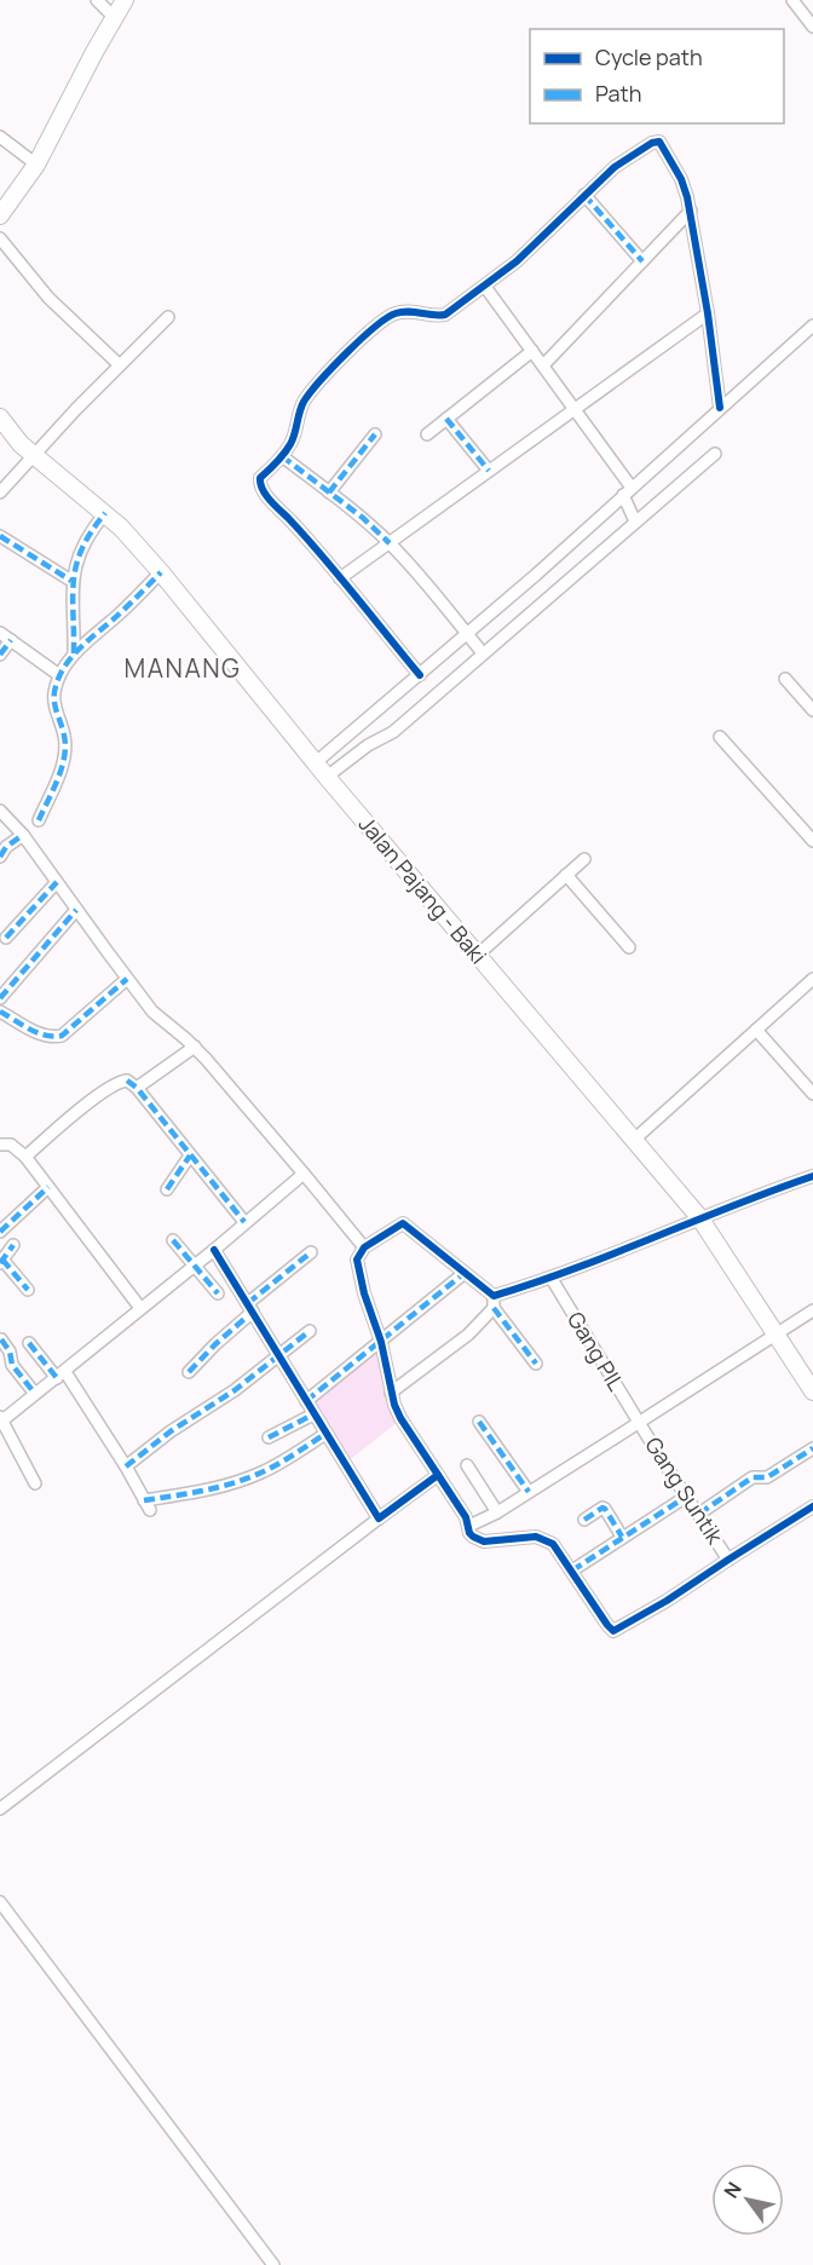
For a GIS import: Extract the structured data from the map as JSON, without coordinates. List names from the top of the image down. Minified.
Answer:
{"streets":{"main road":["Jalan Pajang - Baki"],"street":["Gang PIL","Gang Suntik"]},"crossings":[["Gang PIL","Gang Suntik"]],"districts":["MANANG"],"legend":["Cycle path","Path"],"north":"top left"}
